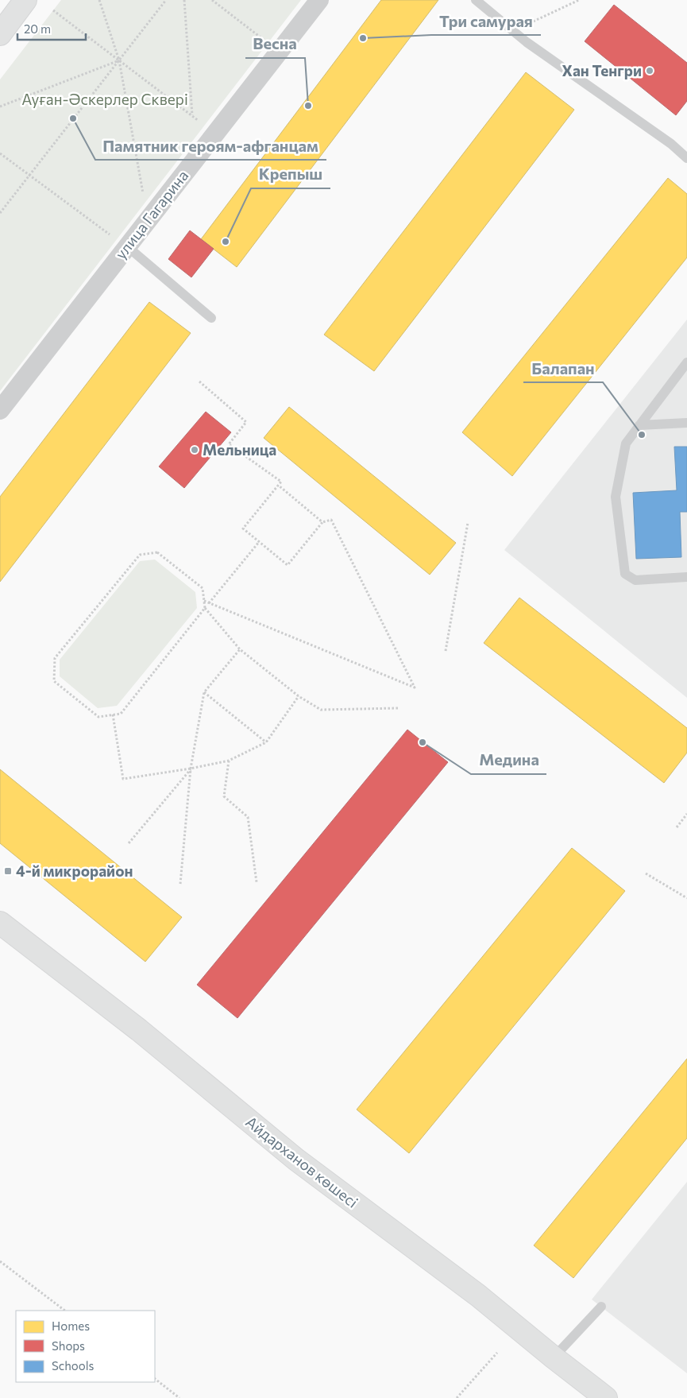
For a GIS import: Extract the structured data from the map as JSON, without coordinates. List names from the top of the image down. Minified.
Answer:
{"streets":{"street":["улица Гагарина","Айдарханов көшесі"]},"parks":["Ауған-Әскерлер Сквері"],"places":{"other":["Три самурая","Хан Тенгри","Весна","Памятник героям-афганцам","Крепыш","Балапан","Мельница","Медина"],"transit":["4-й микрорайон"]},"legend":["Homes","Shops","Schools"],"scale_bar":"20 m"}
